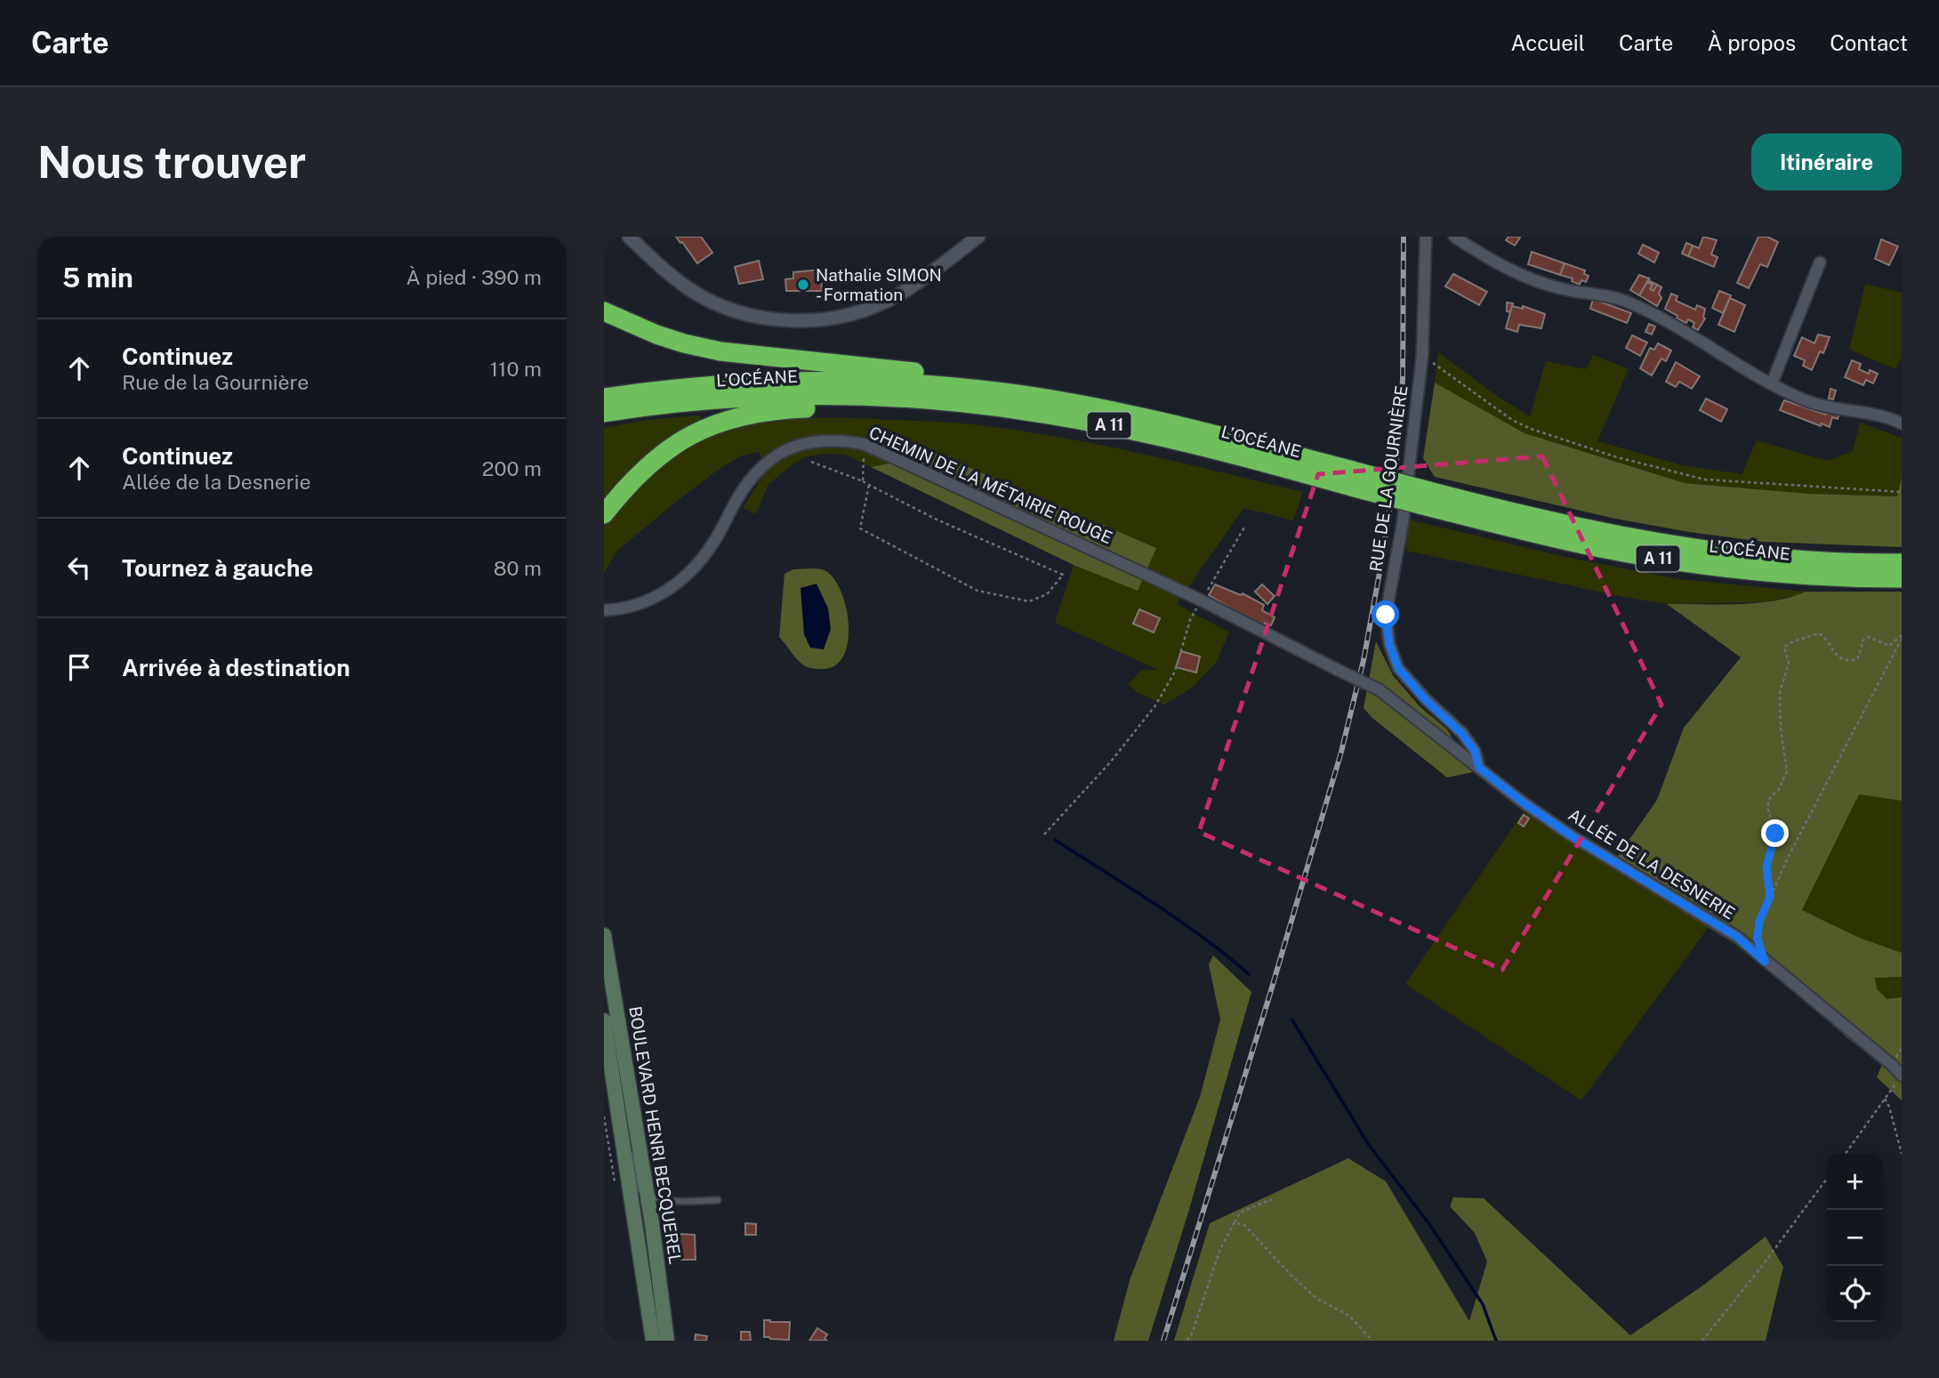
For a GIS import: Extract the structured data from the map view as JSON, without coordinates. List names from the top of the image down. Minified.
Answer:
{"streets":{"highway":["L’OCÉANE","A 11"],"main road":["BOULEVARD HENRI BECQUEREL"],"street":["RUE DE LA GOURNIÈRE","CHEMIN DE LA MÉTAIRIE ROUGE","ALLÉE DE LA DESNERIE"]},"crossings":[["RUE DE LA GOURNIÈRE","ALLÉE DE LA DESNERIE"],["CHEMIN DE LA MÉTAIRIE ROUGE","ALLÉE DE LA DESNERIE"]],"places":["Nathalie SIMON - Formation"],"page":{"header":"Carte","nav":["Accueil","Carte","À propos","Contact"],"buttons":"Itinéraire","title":"Nous trouver","heading":["5 min","À pied · 390 m"],"list":[["Continuez","Rue de la Gournière","110 m"],["Continuez","Allée de la Desnerie","200 m"],["Tournez à gauche","80 m"],"Arrivée à destination"],"map_buttons":["+","−"]}}
